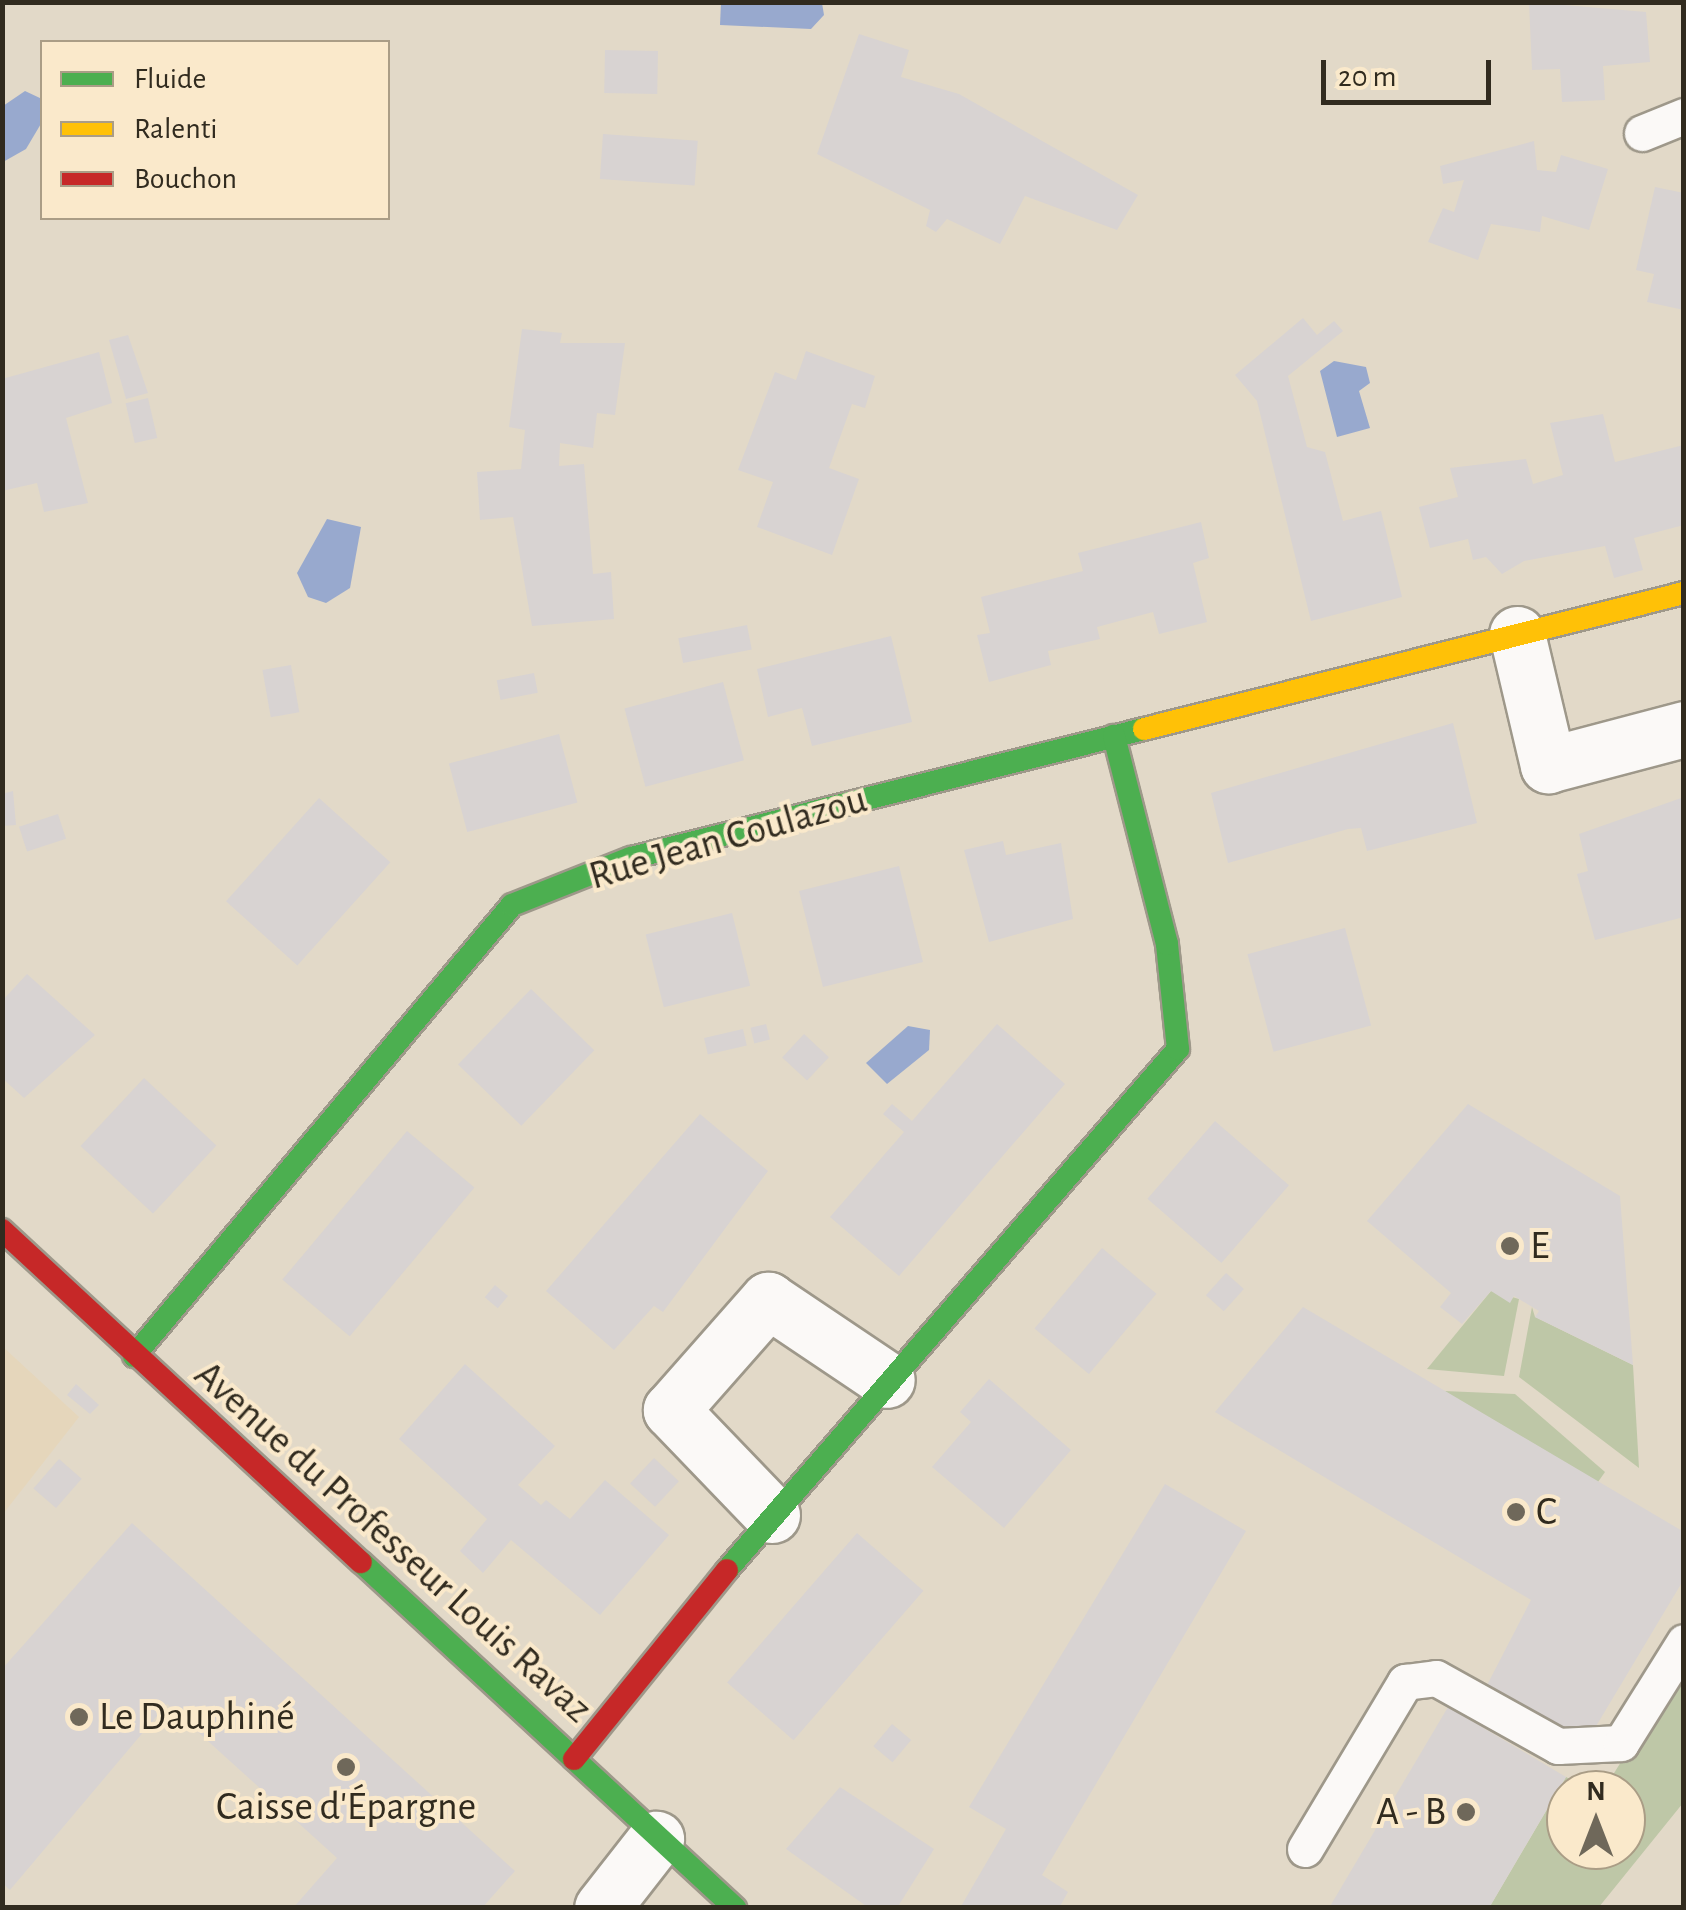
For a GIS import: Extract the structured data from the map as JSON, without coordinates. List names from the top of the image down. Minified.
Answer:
{"streets":{"street":["Rue Jean Coulazou","Avenue du Professeur Louis Ravaz"]},"crossings":[["Rue Jean Coulazou","Avenue du Professeur Louis Ravaz"]],"places":["E","C","Le Dauphiné","Caisse d'Épargne","A - B"],"legend":["Fluide","Ralenti","Bouchon"],"scale_bar":"20 m","north":"top"}
